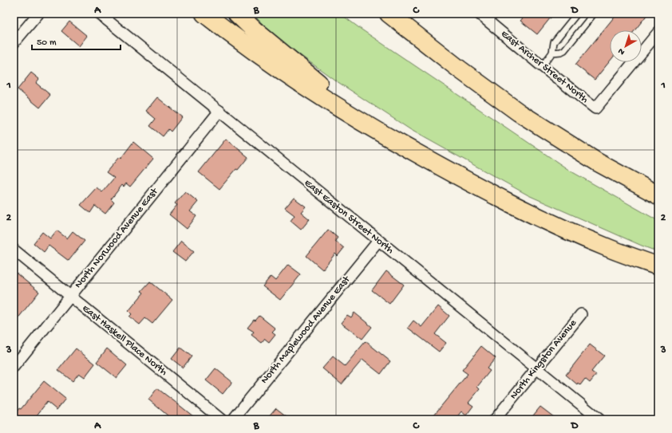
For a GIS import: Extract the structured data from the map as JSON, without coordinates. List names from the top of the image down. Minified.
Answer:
{"streets":{"street":["East Archer Street North","East Easton Street North","North Norwood Avenue East","North Maplewood Avenue East","East Haskell Place North","North Kingston Avenue"]},"crossings":[["East Easton Street North","North Norwood Avenue East"],["East Easton Street North","North Maplewood Avenue East"],["East Easton Street North","North Kingston Avenue"],["North Norwood Avenue East","East Haskell Place North"]],"scale_bar":"50 m","north":"bottom left","grid":{"columns":["A","B","C","D"],"rows":["1","2","3"]}}
